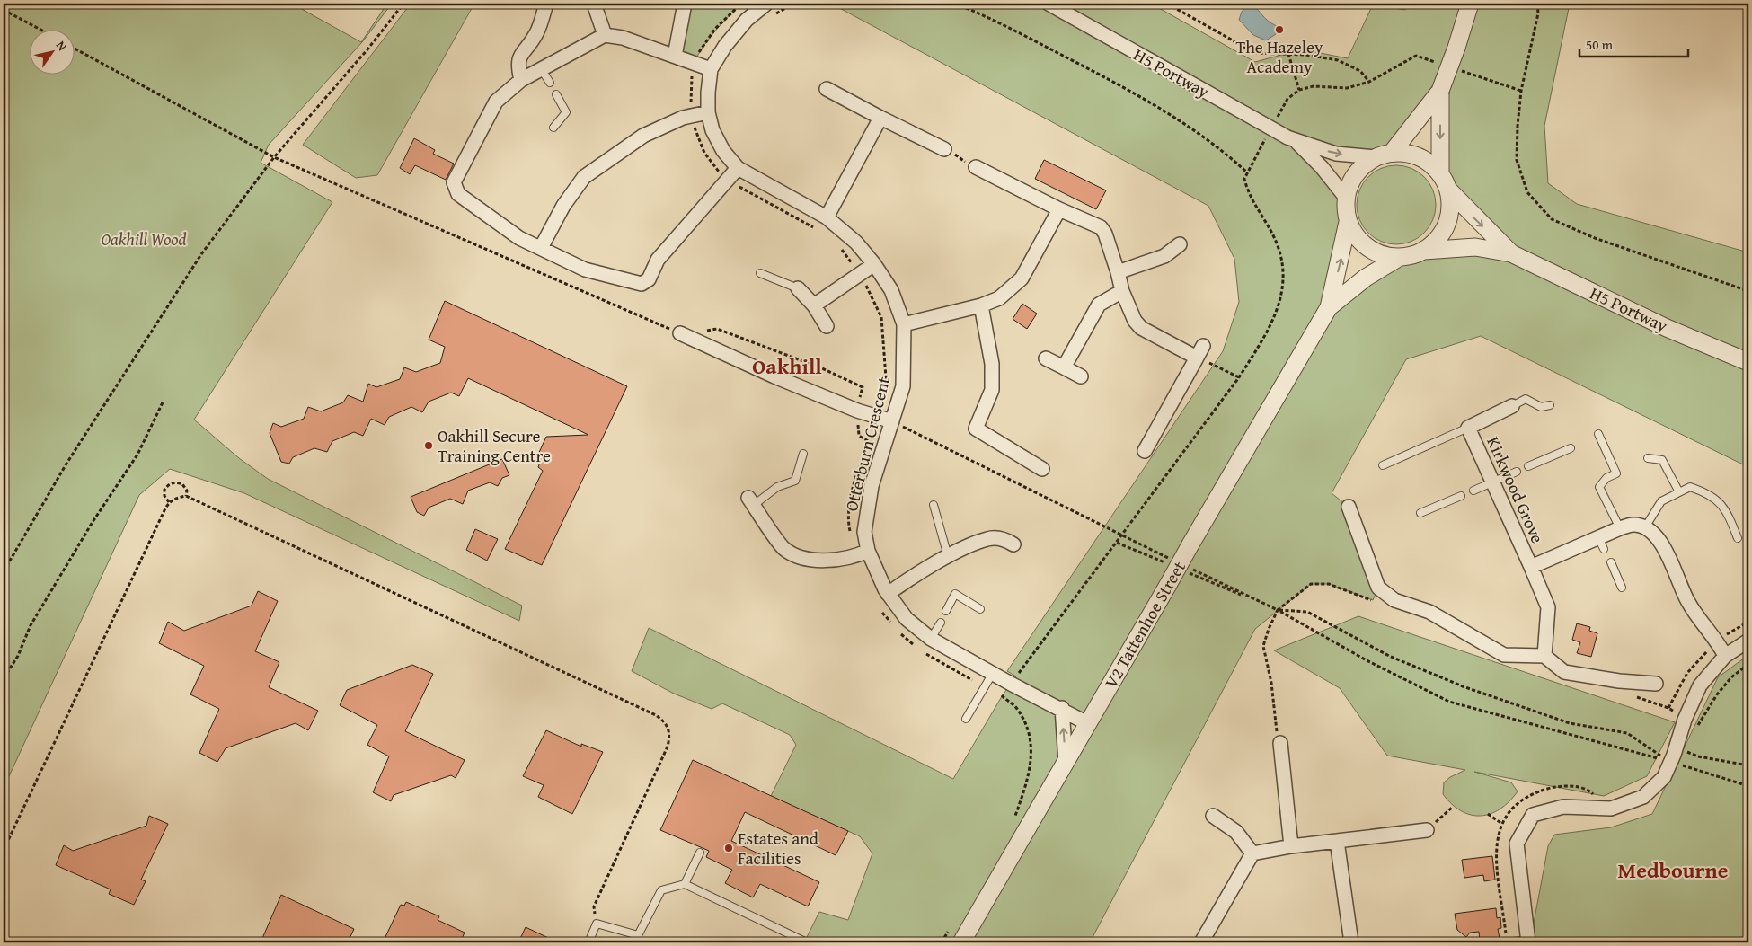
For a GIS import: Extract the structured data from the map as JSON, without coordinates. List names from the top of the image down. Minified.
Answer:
{"streets":{"street":["H5 Portway","Otterburn Crescent","Kirkwood Grove","V2 Tattenhoe Street"]},"crossings":[["H5 Portway","V2 Tattenhoe Street"],["Otterburn Crescent","V2 Tattenhoe Street"]],"districts":["Oakhill","Medbourne"],"parks":["Oakhill Wood"],"places":["The Hazeley Academy","Oakhill Secure Training Centre","Estates and Facilities"],"scale_bar":"50 m","north":"top right"}
